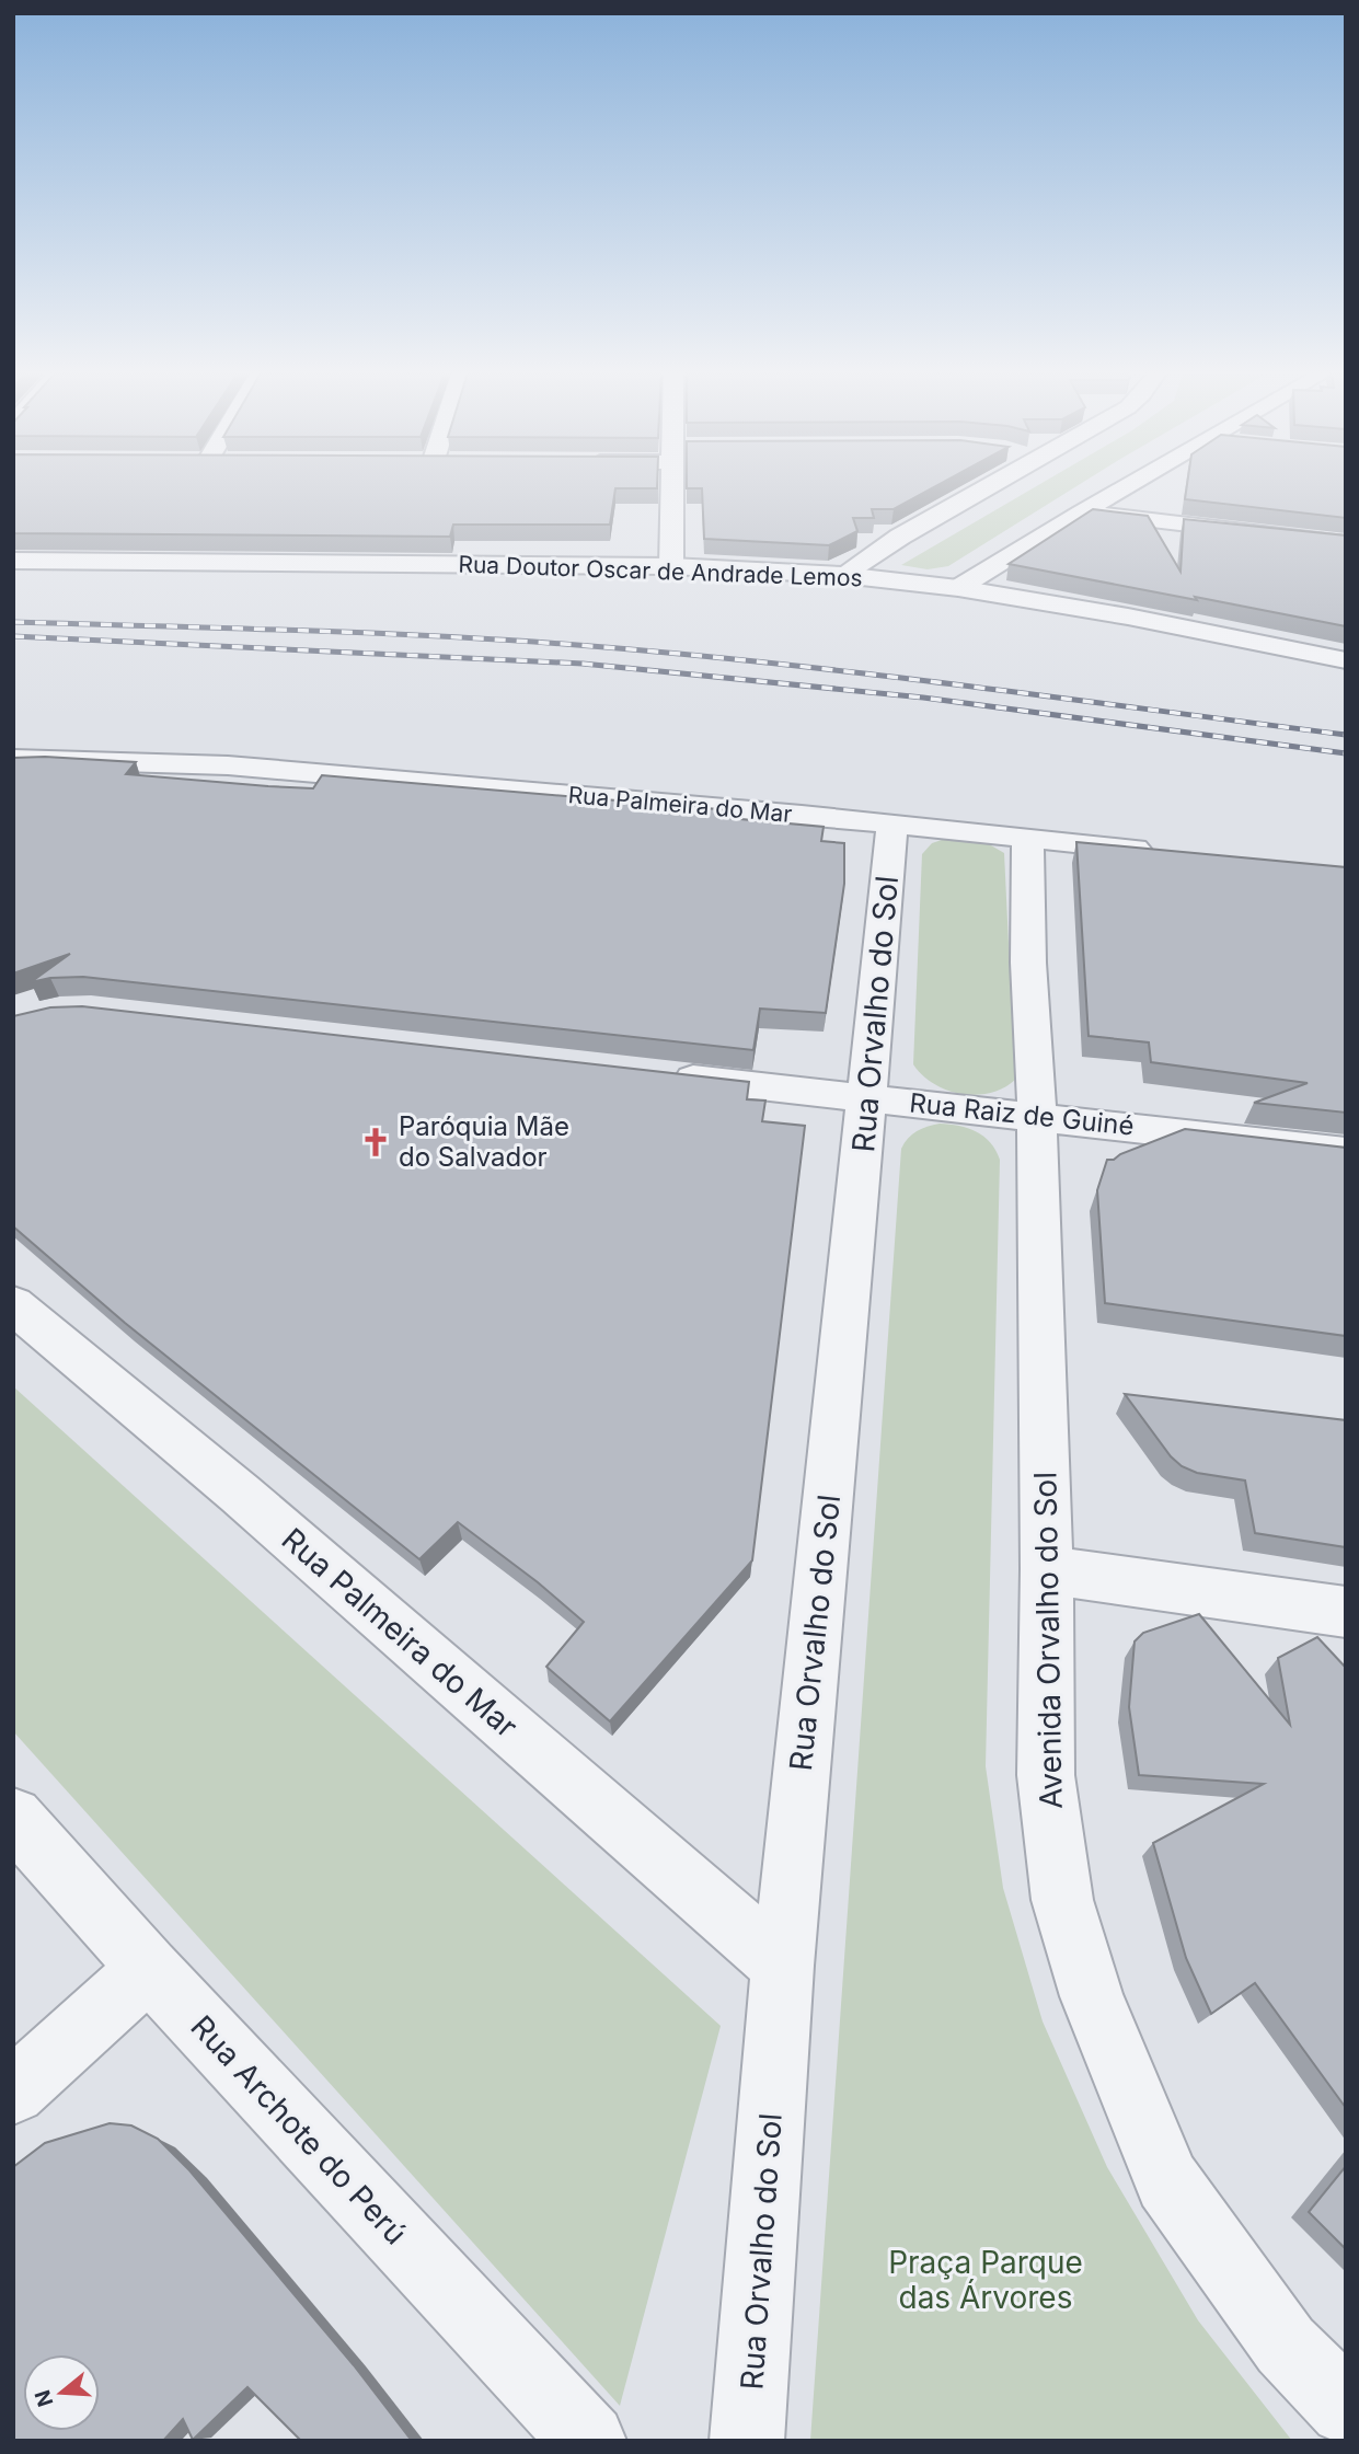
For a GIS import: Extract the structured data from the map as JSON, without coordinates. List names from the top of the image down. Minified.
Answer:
{"streets":{"street":["Rua Doutor Oscar de Andrade Lemos","Rua Palmeira do Mar","Rua Orvalho do Sol","Rua Raiz de Guiné","Avenida Orvalho do Sol","Rua Archote do Perú"]},"crossings":[["Rua Palmeira do Mar","Rua Orvalho do Sol"],["Rua Palmeira do Mar","Avenida Orvalho do Sol"],["Rua Orvalho do Sol","Rua Raiz de Guiné"],["Rua Raiz de Guiné","Avenida Orvalho do Sol"]],"parks":["Praça Parque das Árvores"],"places":{"church":["Paróquia Mãe do Salvador"]},"north":"left"}
